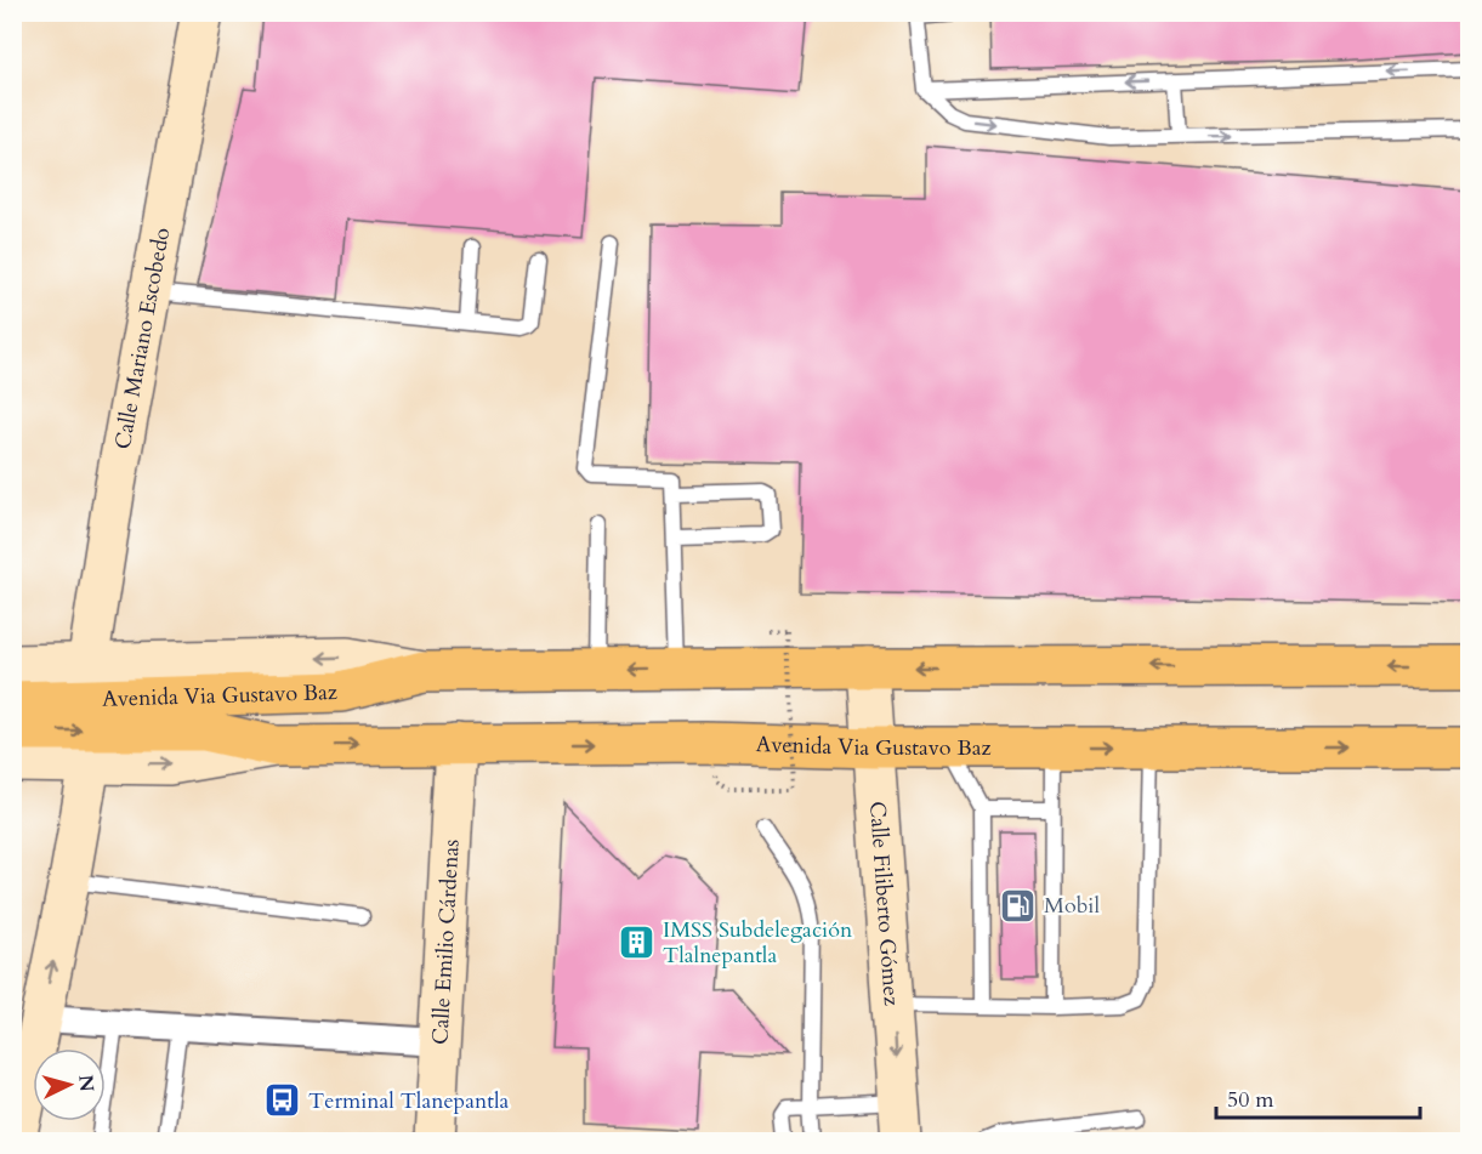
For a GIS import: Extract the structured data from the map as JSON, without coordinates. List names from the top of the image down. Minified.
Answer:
{"streets":{"main road":["Avenida Via Gustavo Baz"],"street":["Calle Mariano Escobedo","Calle Filiberto Gómez","Calle Emilio Cárdenas"]},"crossings":[["Calle Mariano Escobedo","Avenida Via Gustavo Baz"],["Avenida Via Gustavo Baz","Calle Filiberto Gómez"],["Avenida Via Gustavo Baz","Calle Emilio Cárdenas"]],"places":{"fuel station":["Mobil"],"building":["IMSS Subdelegación Tlalnepantla"],"bus stop":["Terminal Tlanepantla"]},"scale_bar":"50 m","north":"right"}
